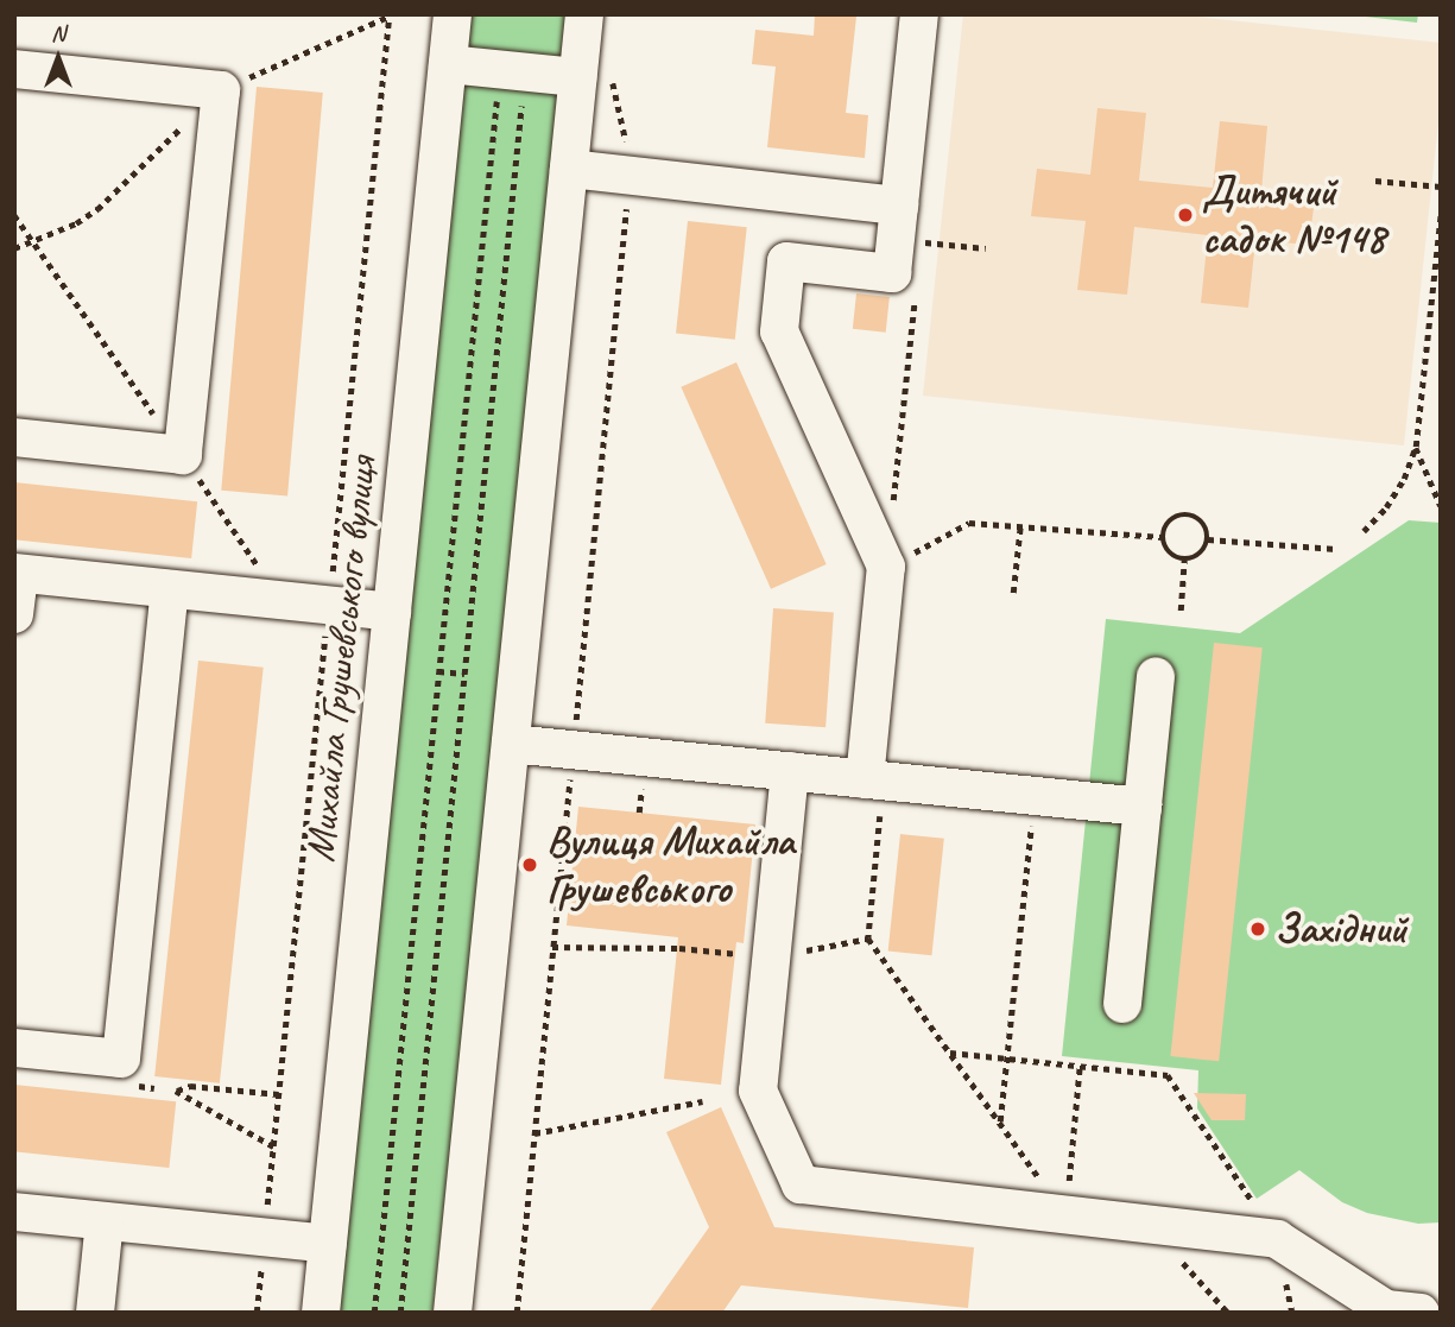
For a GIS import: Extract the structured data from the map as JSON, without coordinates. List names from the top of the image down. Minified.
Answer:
{"streets":{"street":["Михайла Грушевського вулиця"]},"places":["Дитячий садок №148","Вулиця Михайла Грушевського","Західний"],"north":"top"}
